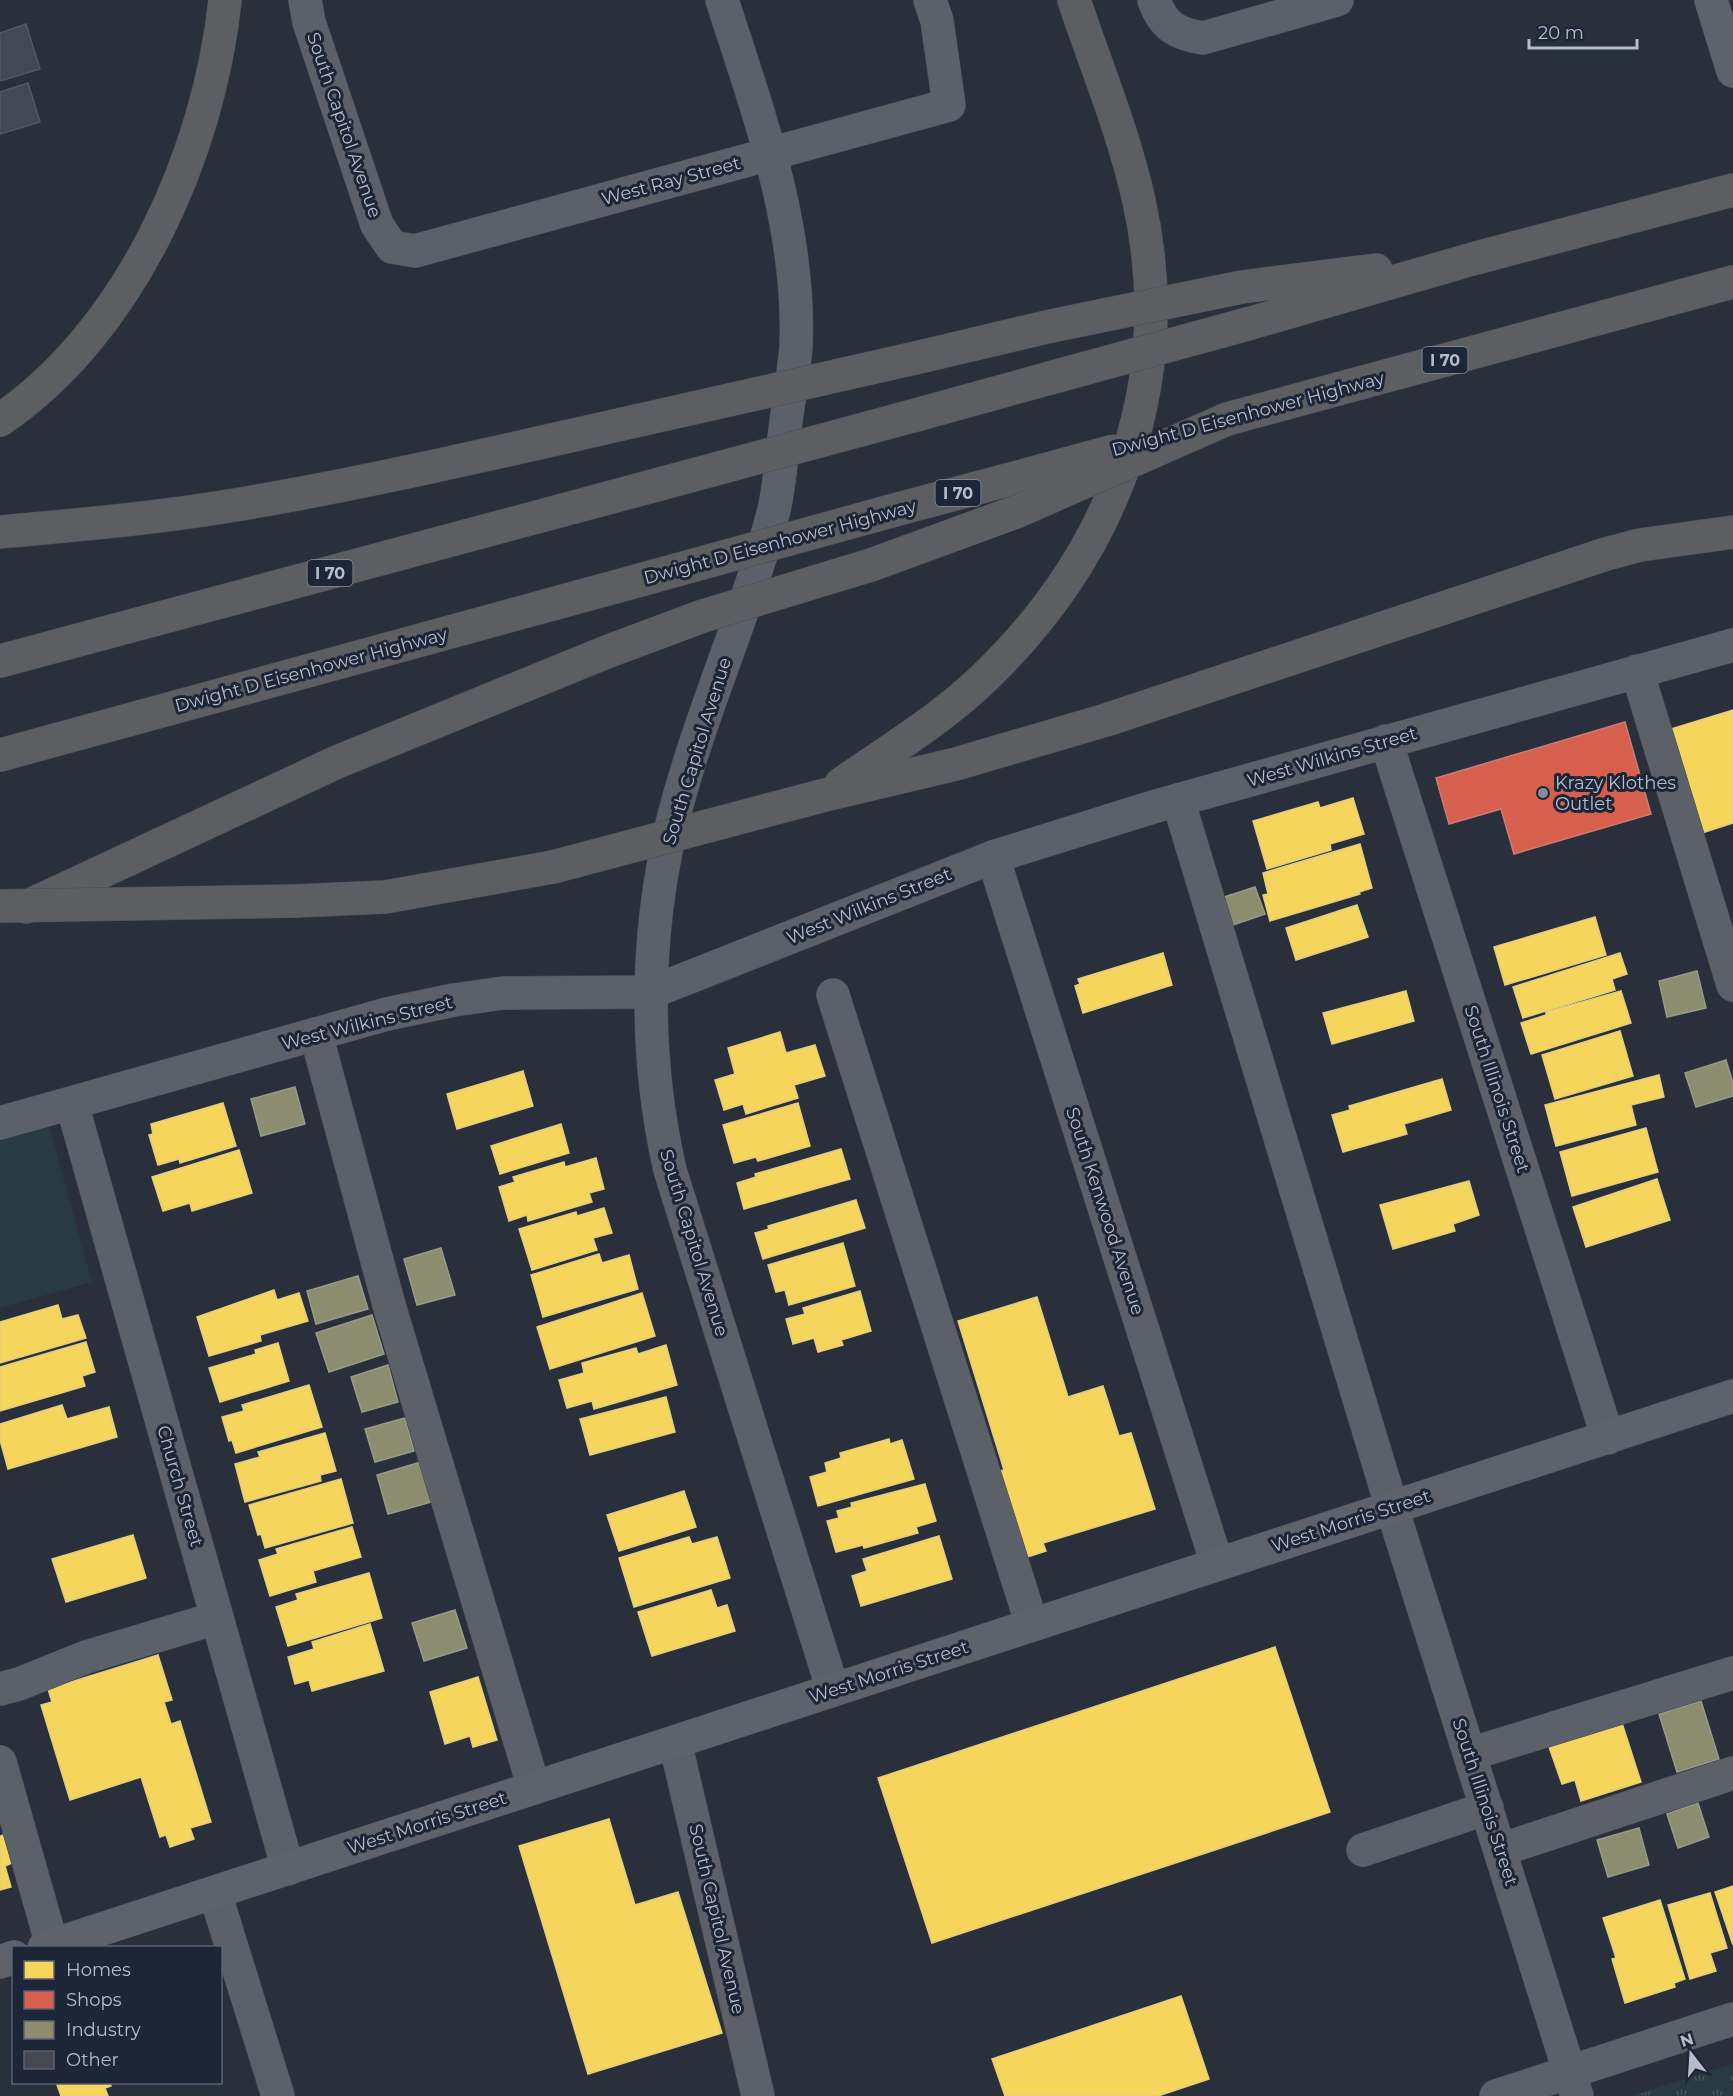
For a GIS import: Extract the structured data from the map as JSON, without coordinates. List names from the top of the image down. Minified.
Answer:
{"streets":{"highway":["I 70","Dwight D Eisenhower Highway"],"main road":["West Morris Street"],"street":["South Capitol Avenue","West Ray Street","West Wilkins Street","South Illinois Street","South Kenwood Avenue","Church Street"]},"crossings":[["South Capitol Avenue","West Ray Street"],["South Capitol Avenue","West Wilkins Street"],["South Capitol Avenue","West Morris Street"],["West Wilkins Street","South Illinois Street"],["West Wilkins Street","South Kenwood Avenue"],["West Wilkins Street","Church Street"],["South Illinois Street","West Morris Street"],["South Kenwood Avenue","West Morris Street"],["Church Street","West Morris Street"]],"places":["Krazy Klothes Outlet"],"legend":["Homes","Shops","Industry","Other"],"scale_bar":"20 m","north":"top"}
